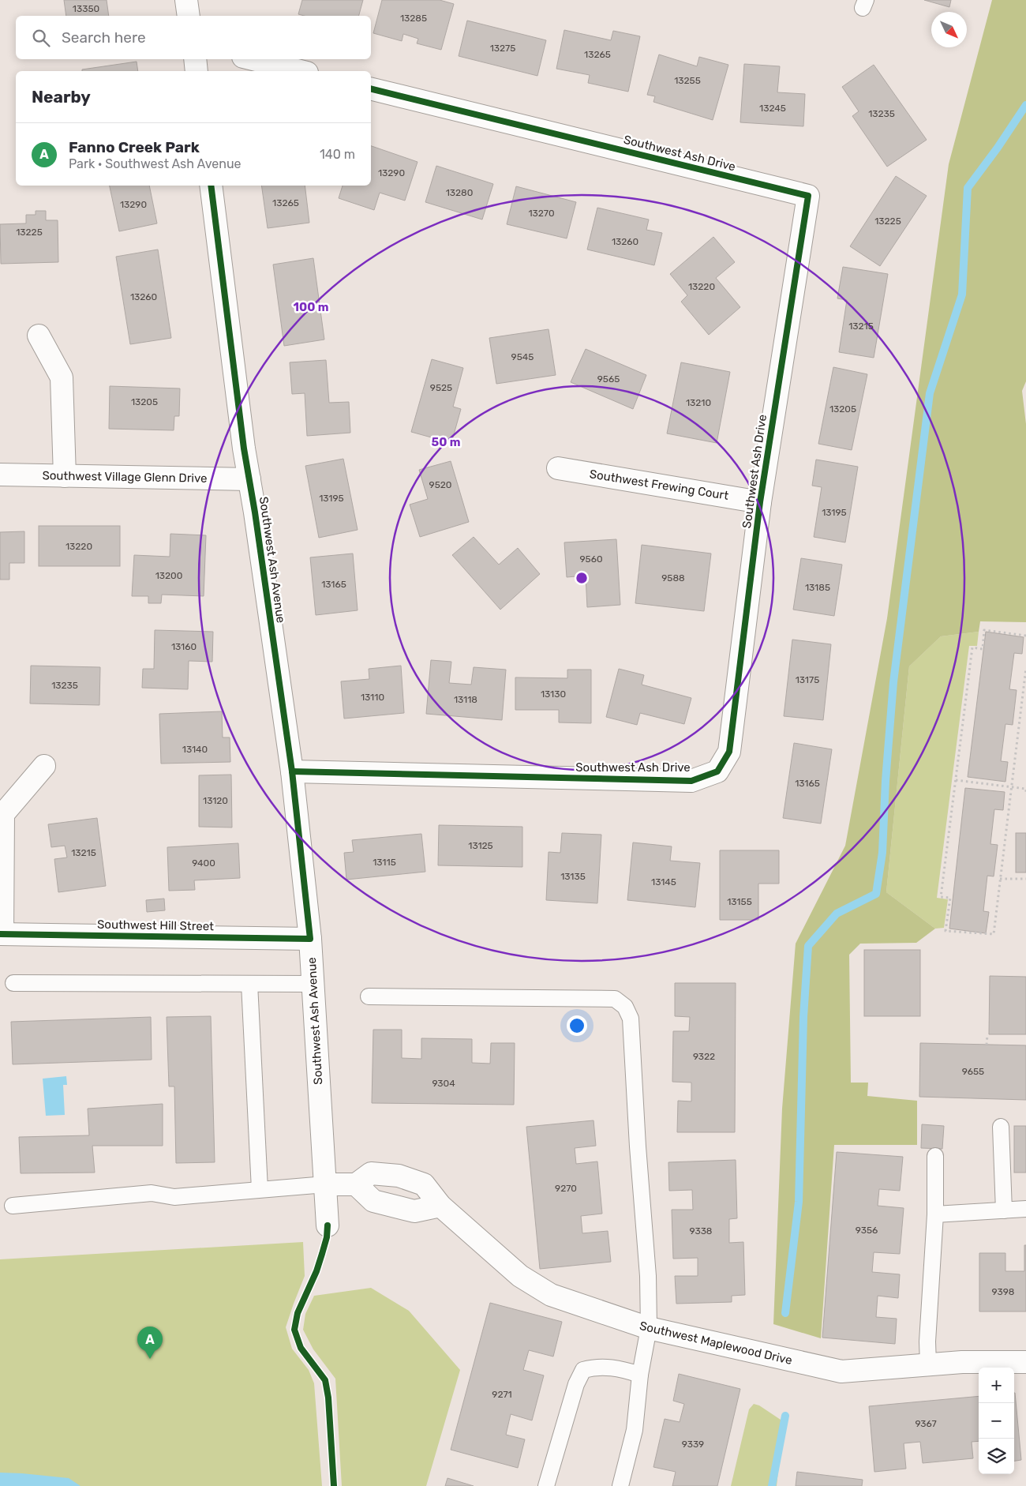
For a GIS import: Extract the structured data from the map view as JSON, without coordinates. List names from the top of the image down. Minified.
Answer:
{"streets":{"street":["Southwest Ash Drive","Southwest Village Glenn Drive","Southwest Frewing Court","Southwest Ash Avenue","Southwest Hill Street","Southwest Maplewood Drive"]},"crossings":[["Southwest Ash Drive","Southwest Frewing Court"],["Southwest Ash Drive","Southwest Ash Avenue"],["Southwest Village Glenn Drive","Southwest Ash Avenue"],["Southwest Ash Avenue","Southwest Hill Street"]],"house_numbers":["13350","13285","13275","13265","13255","13245","13235","13290","13280","13265","13290","13270","13225","13225","13260","13220","13260","13215","9545","9565","9525","13205","13210","13205","9520","13195","13195","13220","9560","13200","9588","13165","13185","13160","13175","13235","13130","13110","13118","13140","13165","13120","13125","13215","13115","9400","13135","13145","13155","9322","9655","9304","9270","9356","9338","9398","9271","9367","9339"],"north":"bottom right","page":{"search":"Search here","heading":"Nearby","list":[{"mark":"A","name":"Fanno Creek Park","note":"Park · Southwest Ash Avenue","value":"140 m"}],"pins":"A","map_buttons":["+","−"]},"rings":["100 m","50 m"]}
